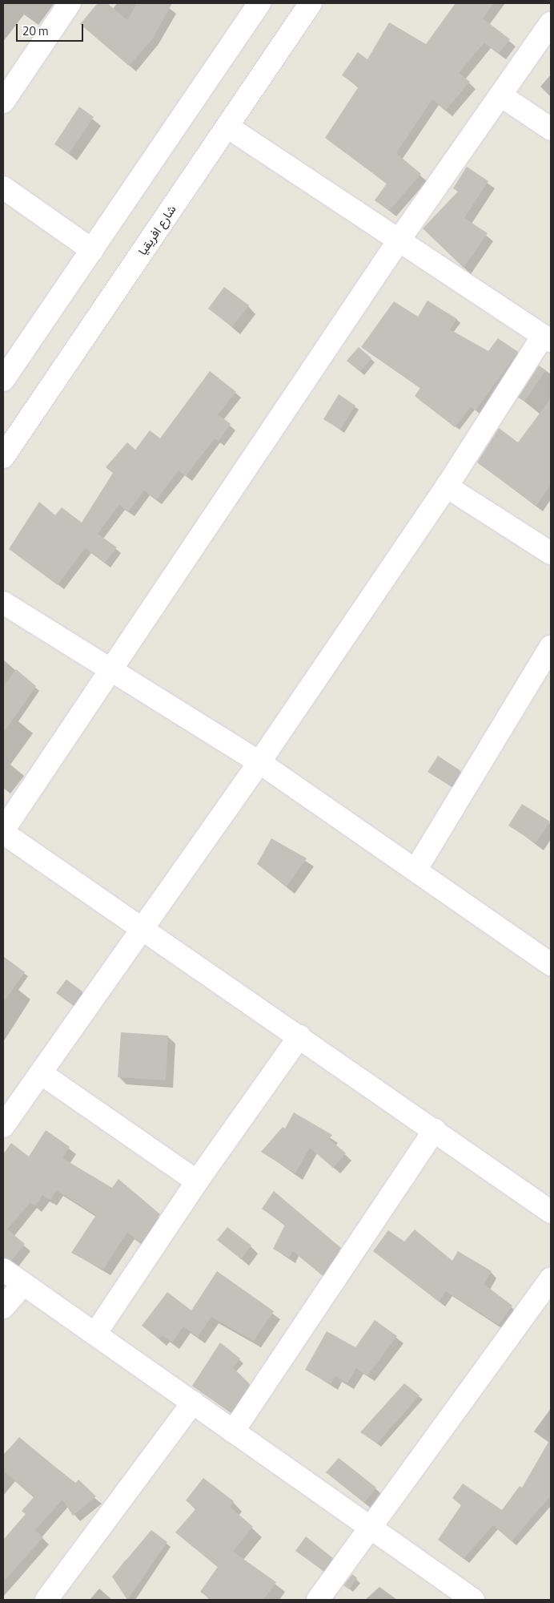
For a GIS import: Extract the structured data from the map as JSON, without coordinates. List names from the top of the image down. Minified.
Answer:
{"streets":{"street":["شارع افريقيا"]},"scale_bar":"20 m"}
